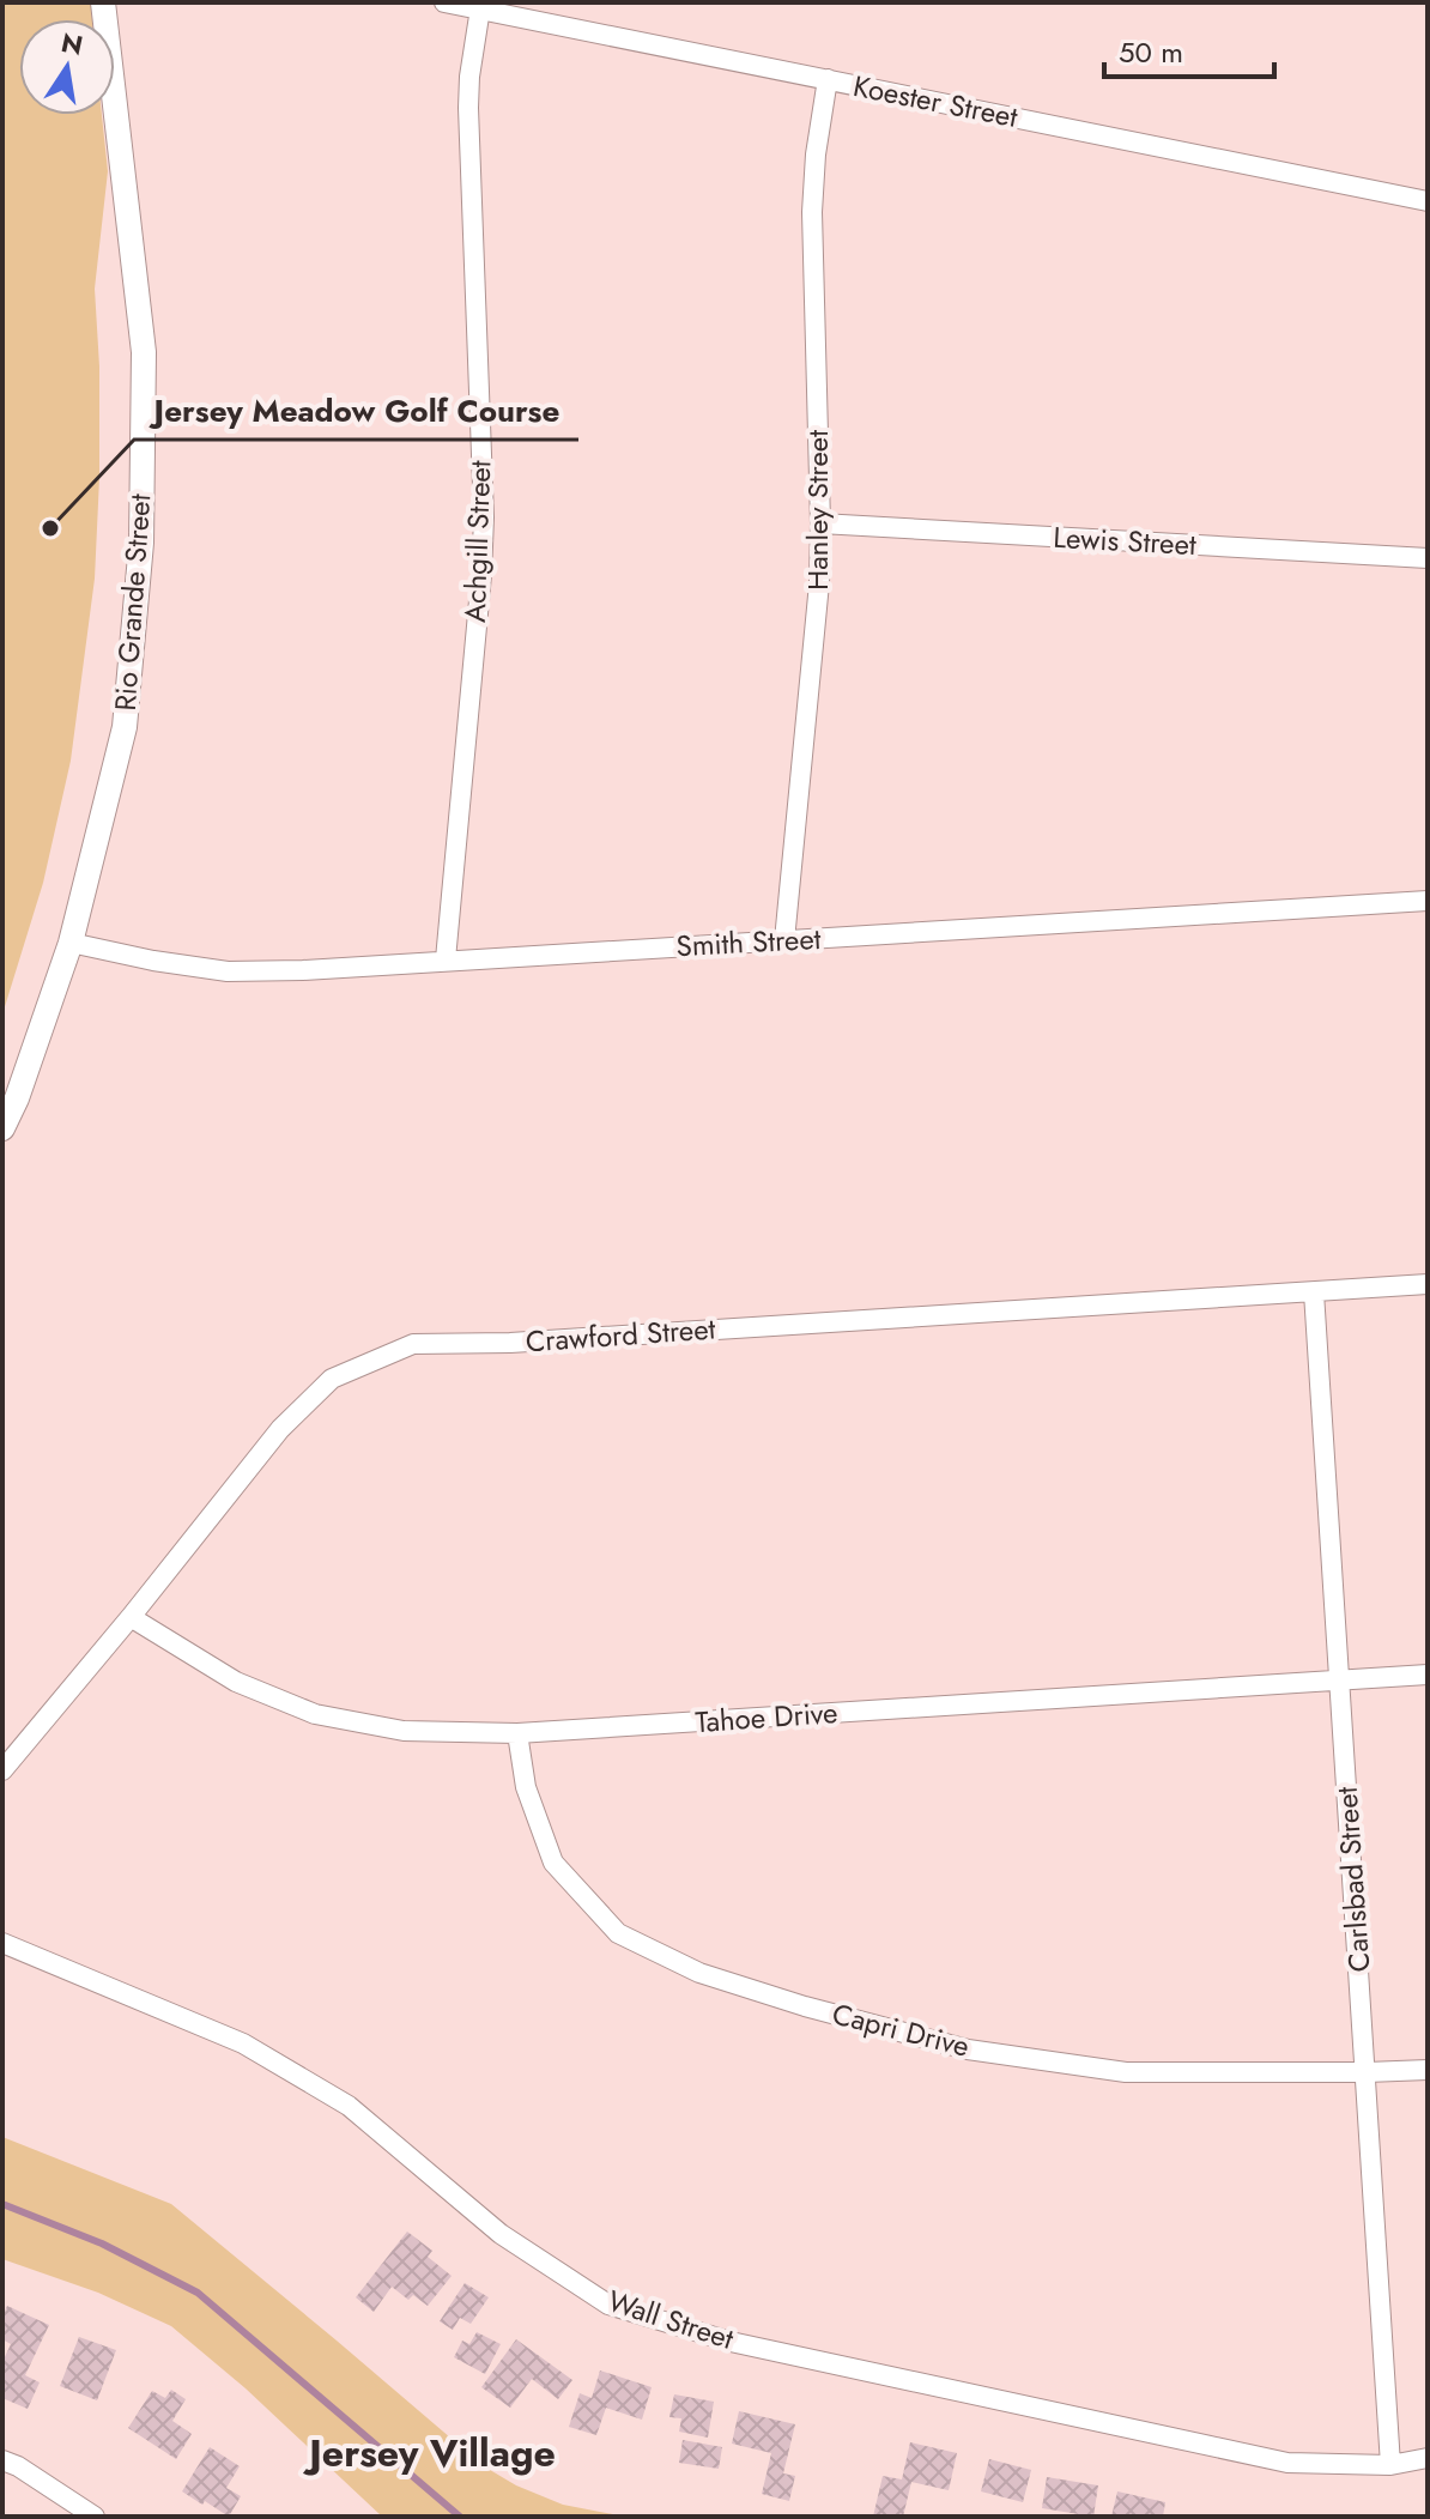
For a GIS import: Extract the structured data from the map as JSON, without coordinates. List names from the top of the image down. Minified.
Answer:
{"streets":{"street":["Koester Street","Hanley Street","Achgill Street","Lewis Street","Rio Grande Street","Smith Street","Crawford Street","Tahoe Drive","Carlsbad Street","Capri Drive","Wall Street"]},"crossings":[["Koester Street","Hanley Street"],["Koester Street","Achgill Street"],["Hanley Street","Lewis Street"],["Hanley Street","Smith Street"],["Achgill Street","Smith Street"],["Rio Grande Street","Smith Street"],["Crawford Street","Tahoe Drive"],["Crawford Street","Carlsbad Street"],["Tahoe Drive","Carlsbad Street"],["Tahoe Drive","Capri Drive"],["Carlsbad Street","Capri Drive"],["Carlsbad Street","Wall Street"]],"districts":["Jersey Village"],"places":["Jersey Meadow Golf Course"],"scale_bar":"50 m","north":"top"}
